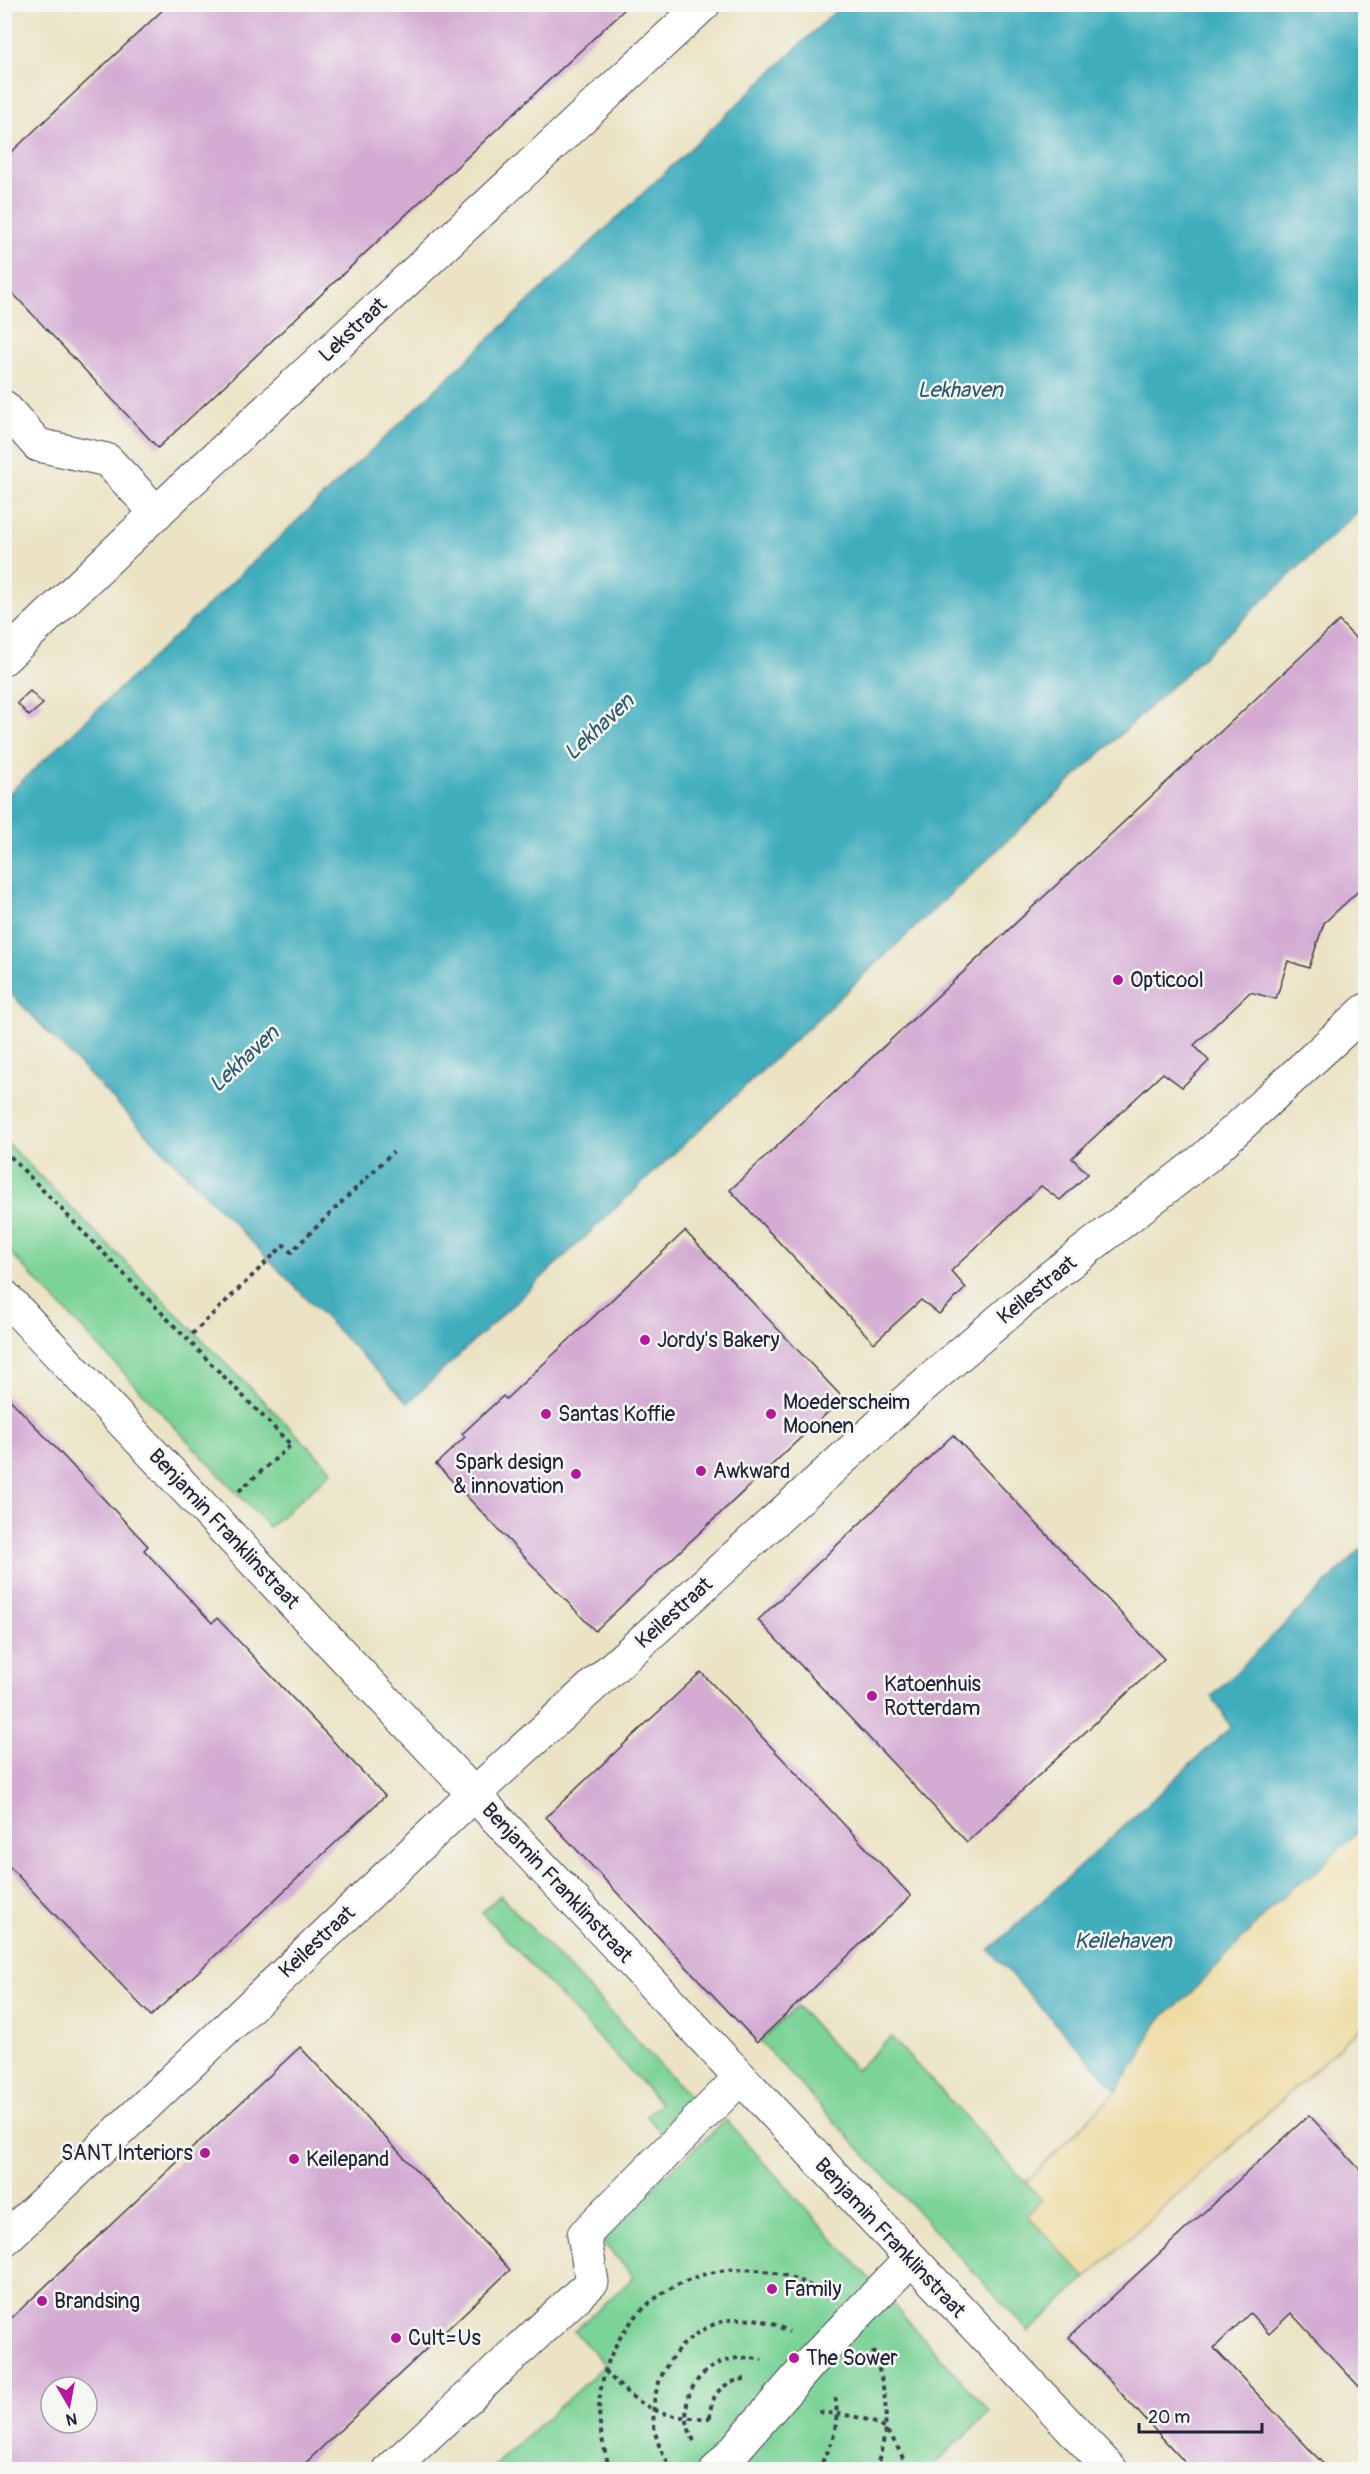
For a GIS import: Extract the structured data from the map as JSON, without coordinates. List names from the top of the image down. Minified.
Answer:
{"streets":{"street":["Lekstraat","Keilestraat","Benjamin Franklinstraat"]},"crossings":[["Keilestraat","Benjamin Franklinstraat"]],"water":["Lekhaven","Keilehaven"],"places":["Opticool","Jordy's Bakery","Santas Koffie","Moederscheim Moonen","Awkward","Spark design & innovation","Katoenhuis Rotterdam","SANT Interiors","Keilepand","Family","Brandsing","Cult=Us","The Sower"],"scale_bar":"20 m","north":"bottom"}
